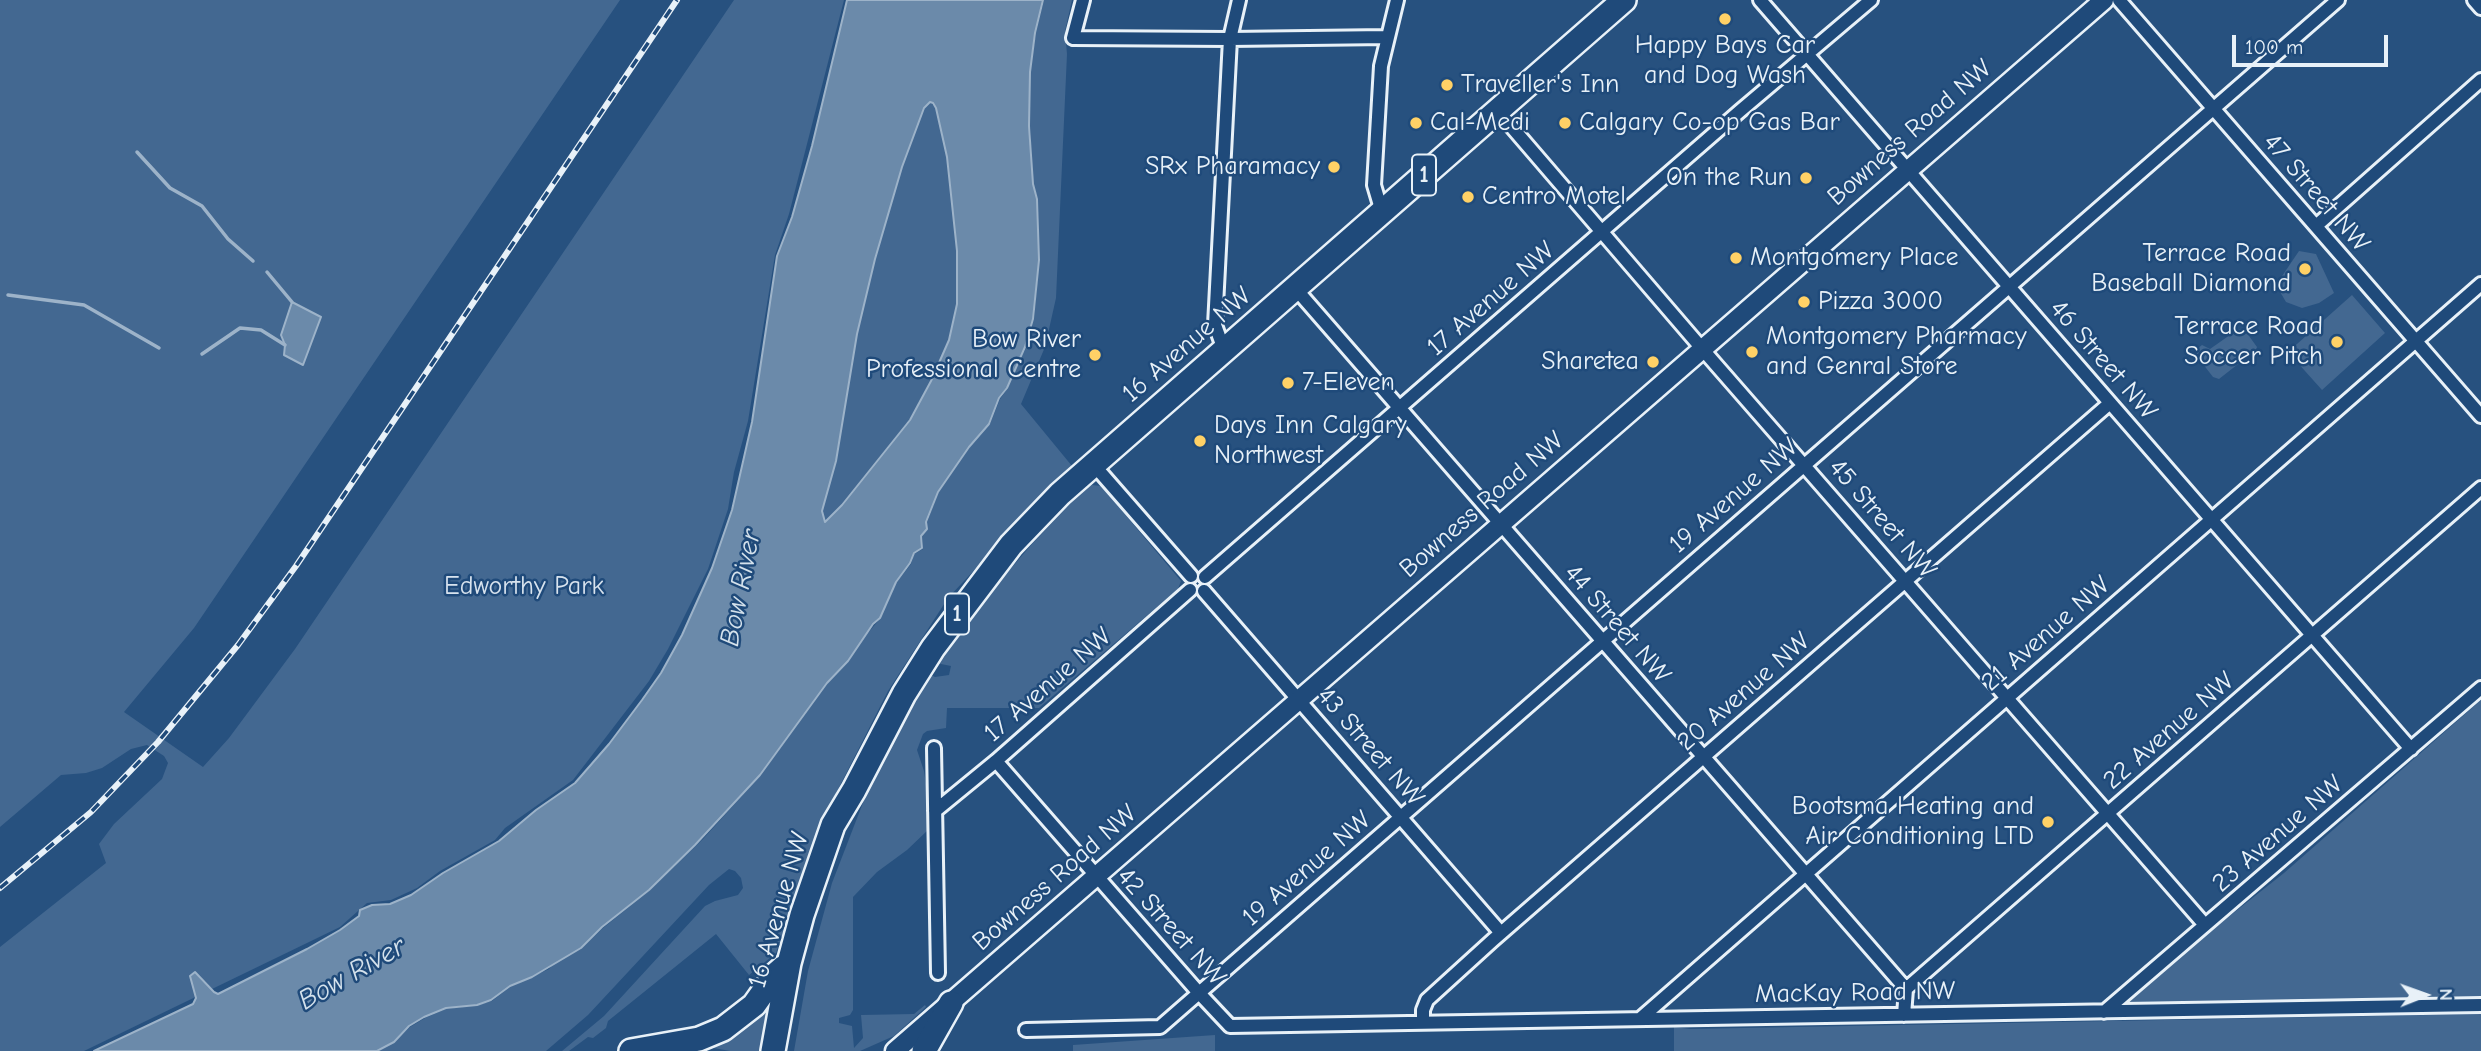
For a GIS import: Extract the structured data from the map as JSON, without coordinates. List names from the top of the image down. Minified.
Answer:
{"streets":{"highway":["1","16 Avenue NW"],"street":["Bowness Road NW","47 Street NW","17 Avenue NW","46 Street NW","19 Avenue NW","45 Street NW","44 Street NW","21 Avenue NW","20 Avenue NW","22 Avenue NW","43 Street NW","23 Avenue NW","42 Street NW","MacKay Road NW"]},"crossings":[["Bowness Road NW","46 Street NW"],["Bowness Road NW","45 Street NW"],["Bowness Road NW","44 Street NW"],["Bowness Road NW","43 Street NW"],["Bowness Road NW","42 Street NW"],["47 Street NW","19 Avenue NW"],["47 Street NW","21 Avenue NW"],["17 Avenue NW","46 Street NW"],["17 Avenue NW","45 Street NW"],["17 Avenue NW","44 Street NW"],["17 Avenue NW","43 Street NW"],["17 Avenue NW","42 Street NW"],["16 Avenue NW","45 Street NW"],["16 Avenue NW","44 Street NW"],["46 Street NW","19 Avenue NW"],["46 Street NW","21 Avenue NW"],["46 Street NW","20 Avenue NW"],["46 Street NW","22 Avenue NW"],["46 Street NW","23 Avenue NW"],["19 Avenue NW","45 Street NW"],["19 Avenue NW","44 Street NW"],["19 Avenue NW","43 Street NW"],["19 Avenue NW","42 Street NW"],["45 Street NW","21 Avenue NW"],["45 Street NW","20 Avenue NW"],["45 Street NW","22 Avenue NW"],["45 Street NW","23 Avenue NW"],["44 Street NW","21 Avenue NW"],["44 Street NW","20 Avenue NW"],["44 Street NW","22 Avenue NW"],["21 Avenue NW","MacKay Road NW"],["20 Avenue NW","43 Street NW"],["20 Avenue NW","MacKay Road NW"],["23 Avenue NW","MacKay Road NW"],["42 Street NW","MacKay Road NW"]],"water":["Bow River"],"parks":["Edworthy Park"],"places":["Happy Bays Car and Dog Wash","Traveller's Inn","Cal-Medi","Calgary Co-op Gas Bar","SRx Pharamacy","On the Run","Centro Motel","Montgomery Place","Terrace Road Baseball Diamond","Pizza 3000","Terrace Road Soccer Pitch","Montgomery Pharmacy and Genral Store","Bow River Professional Centre","Sharetea","7-Eleven","Days Inn Calgary Northwest","Bootsma Heating and Air Conditioning LTD"],"scale_bar":"100 m","north":"right"}
